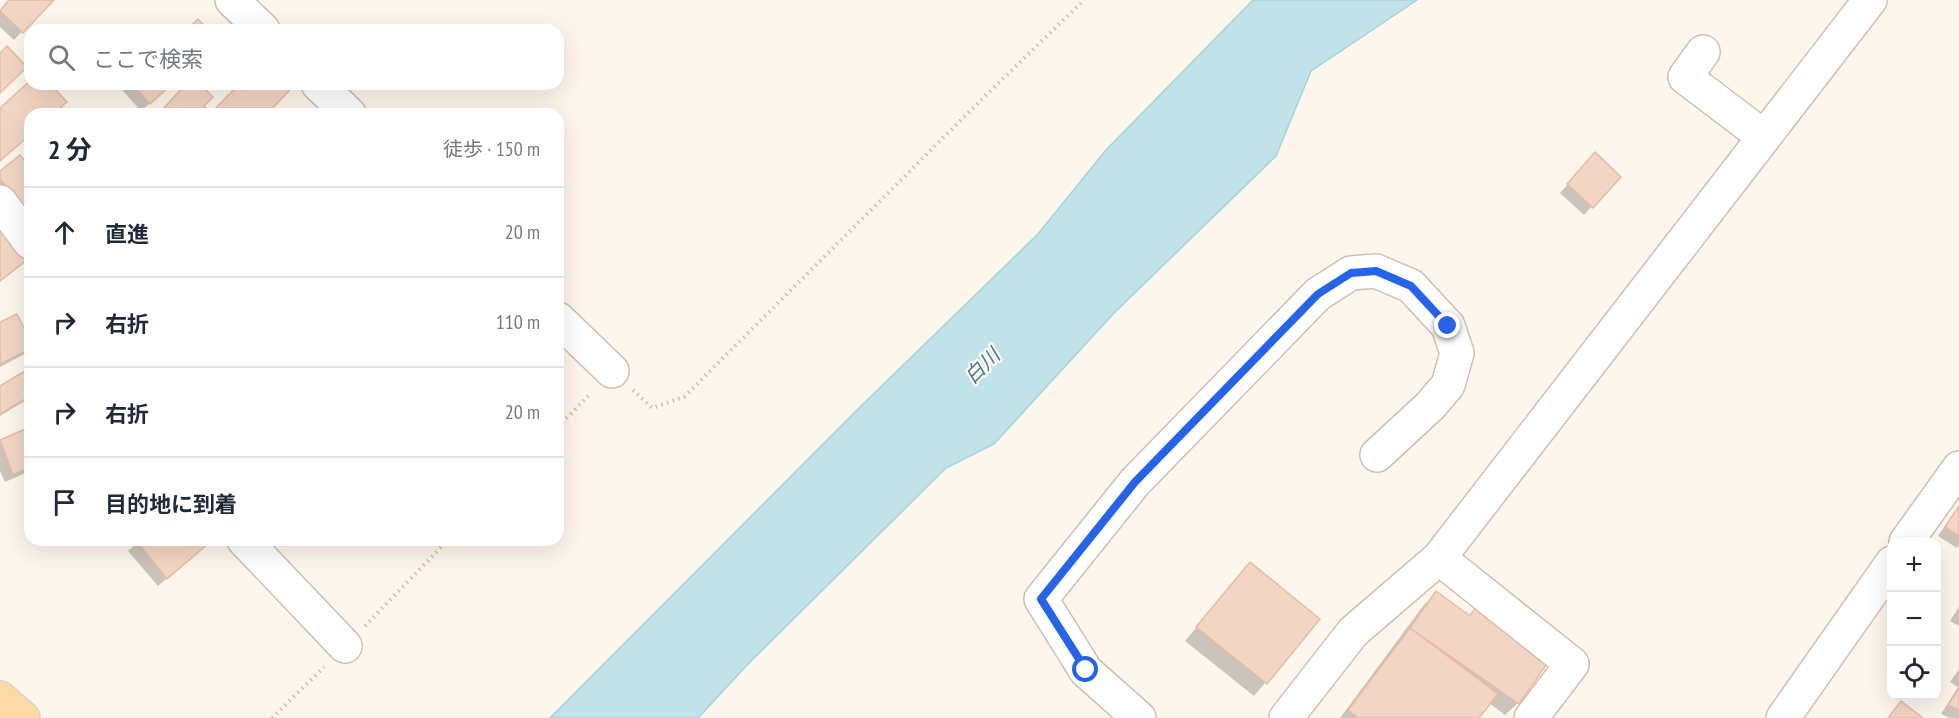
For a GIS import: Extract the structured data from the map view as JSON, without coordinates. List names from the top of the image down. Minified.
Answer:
{"water":["白川"],"page":{"search":"ここで検索","heading":["2 分","徒歩 · 150 m"],"list":[["直進","20 m"],["右折","110 m"],["右折","20 m"],"目的地に到着"],"map_buttons":["+","−"]}}
